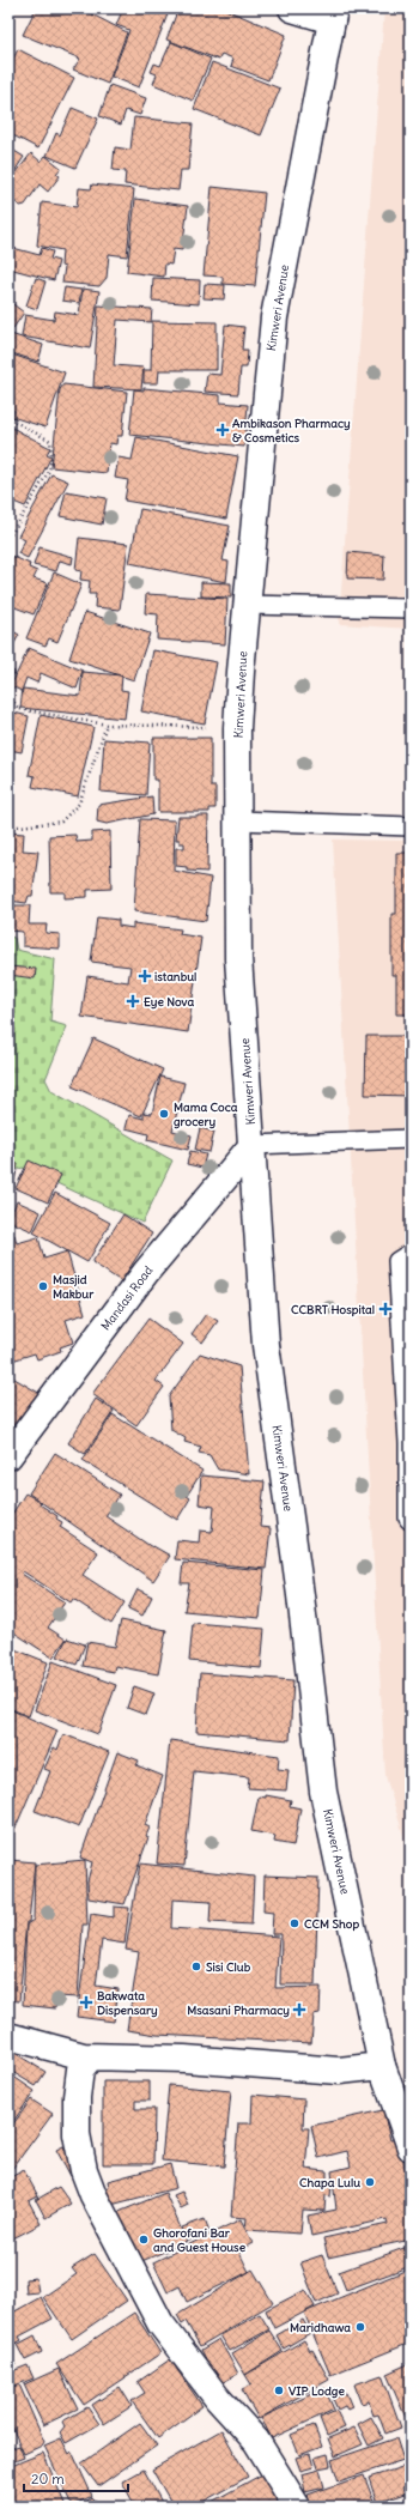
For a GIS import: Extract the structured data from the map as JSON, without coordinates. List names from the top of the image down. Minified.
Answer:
{"streets":{"street":["Kimweri Avenue","Mandasi Road"]},"crossings":[["Kimweri Avenue","Mandasi Road"]],"places":{"health":["Ambikason Pharmacy & Cosmetics","istanbul","Eye Nova","CCBRT Hospital","Bakwata Dispensary","Msasani Pharmacy"],"other":["Mama Coca grocery","Masjid Makbur","CCM Shop","Sisi Club","Chapa Lulu","Ghorofani Bar and Guest House","Maridhawa","VIP Lodge"]},"scale_bar":"20 m"}
